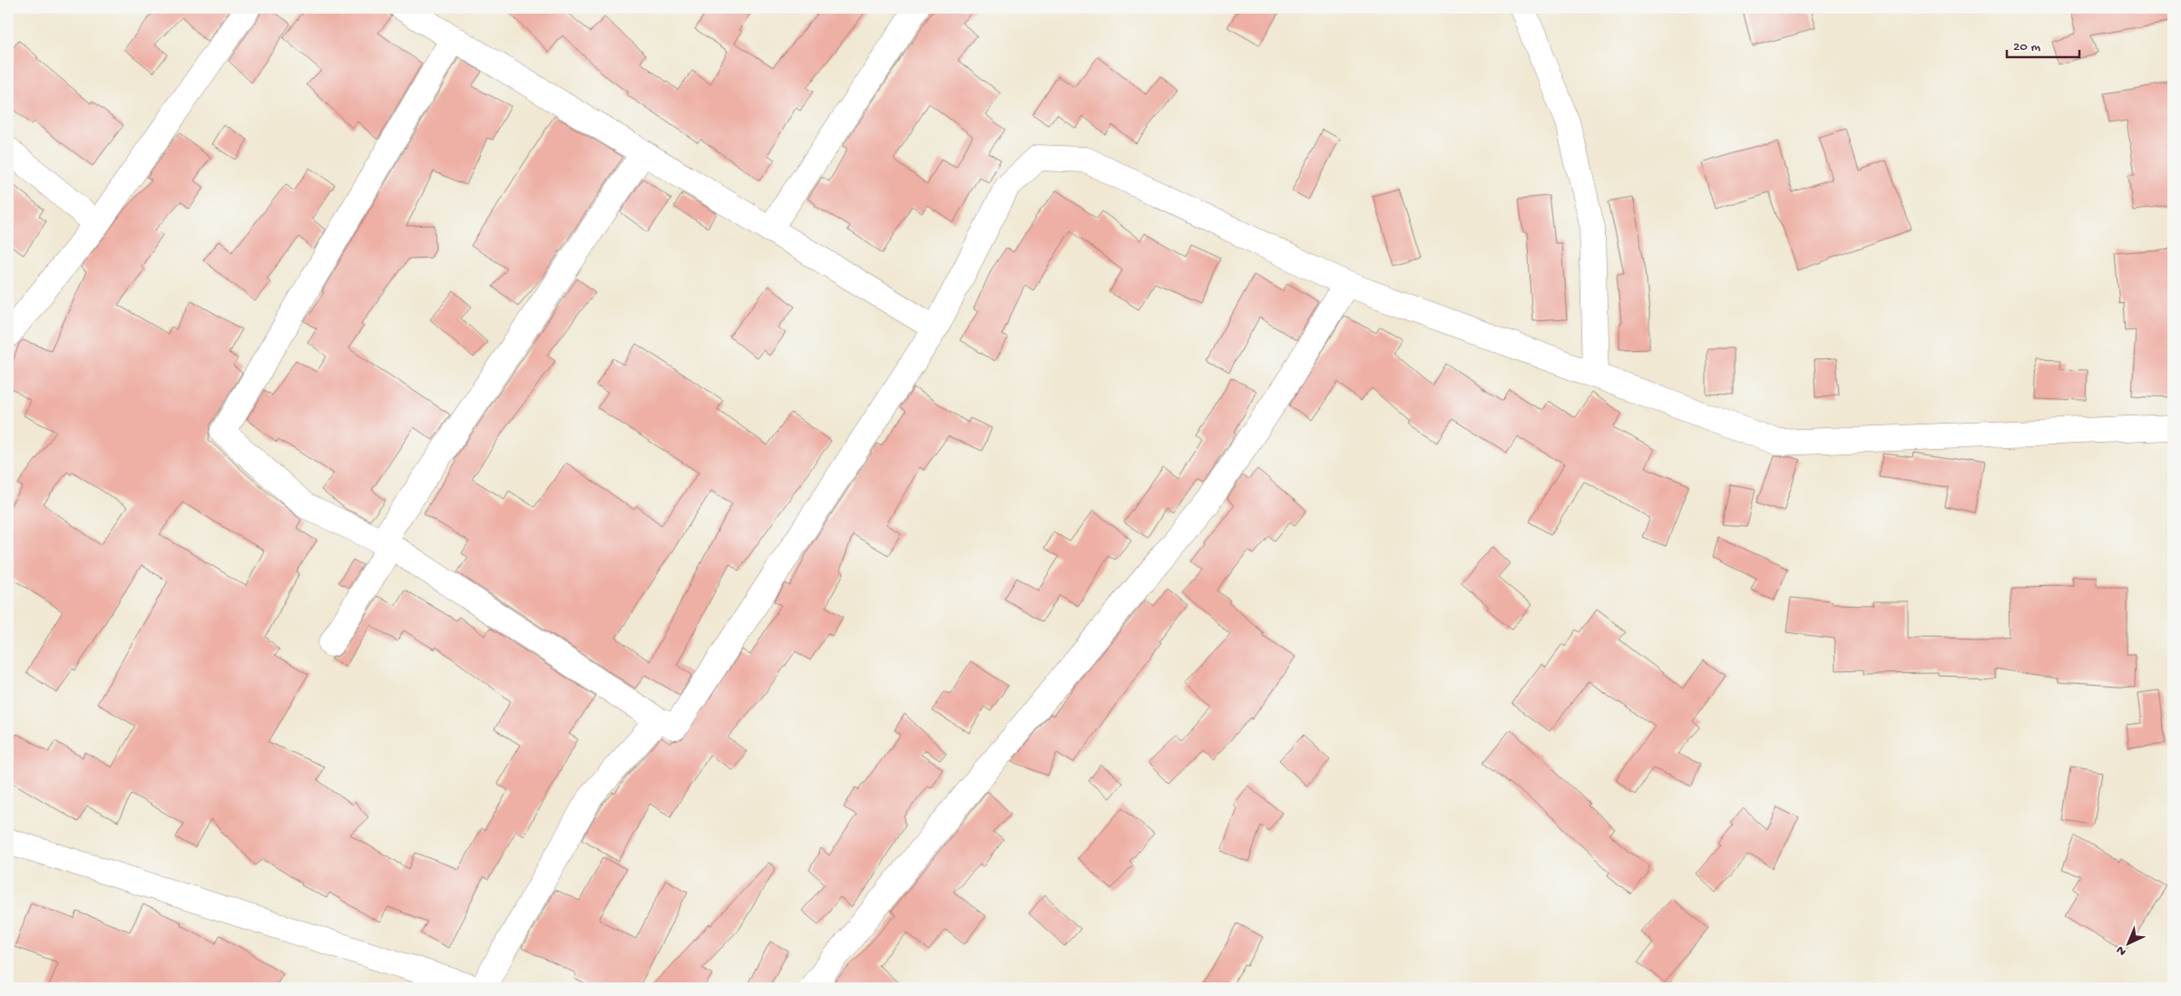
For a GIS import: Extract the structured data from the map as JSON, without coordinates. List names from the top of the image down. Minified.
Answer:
{"scale_bar":"20 m","north":"bottom left"}
